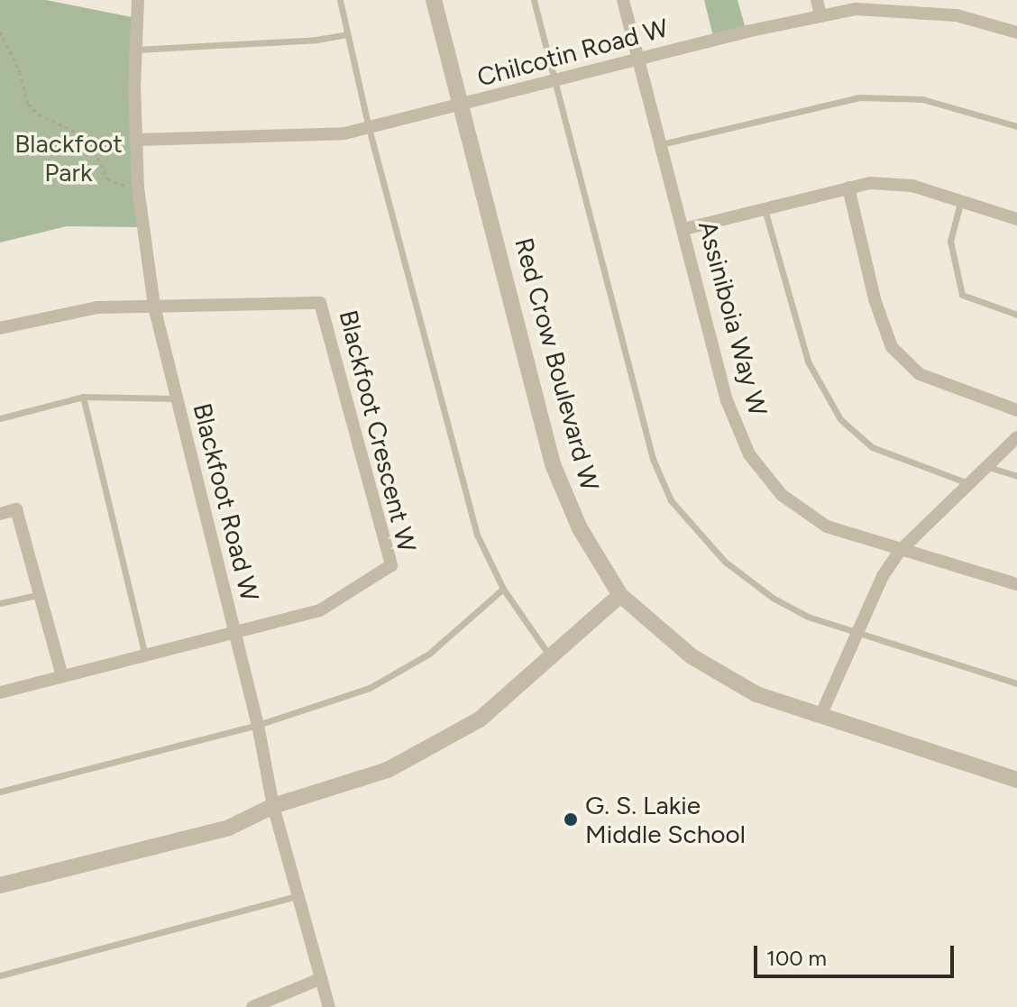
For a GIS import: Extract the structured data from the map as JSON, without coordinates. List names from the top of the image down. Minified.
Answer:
{"streets":{"street":["Chilcotin Road W","Assiniboia Way W","Red Crow Boulevard W","Blackfoot Crescent W","Blackfoot Road W"]},"crossings":[["Chilcotin Road W","Assiniboia Way W"],["Chilcotin Road W","Red Crow Boulevard W"],["Chilcotin Road W","Blackfoot Road W"],["Blackfoot Crescent W","Blackfoot Road W"]],"parks":["Blackfoot Park"],"places":["G. S. Lakie Middle School"],"scale_bar":"100 m"}
